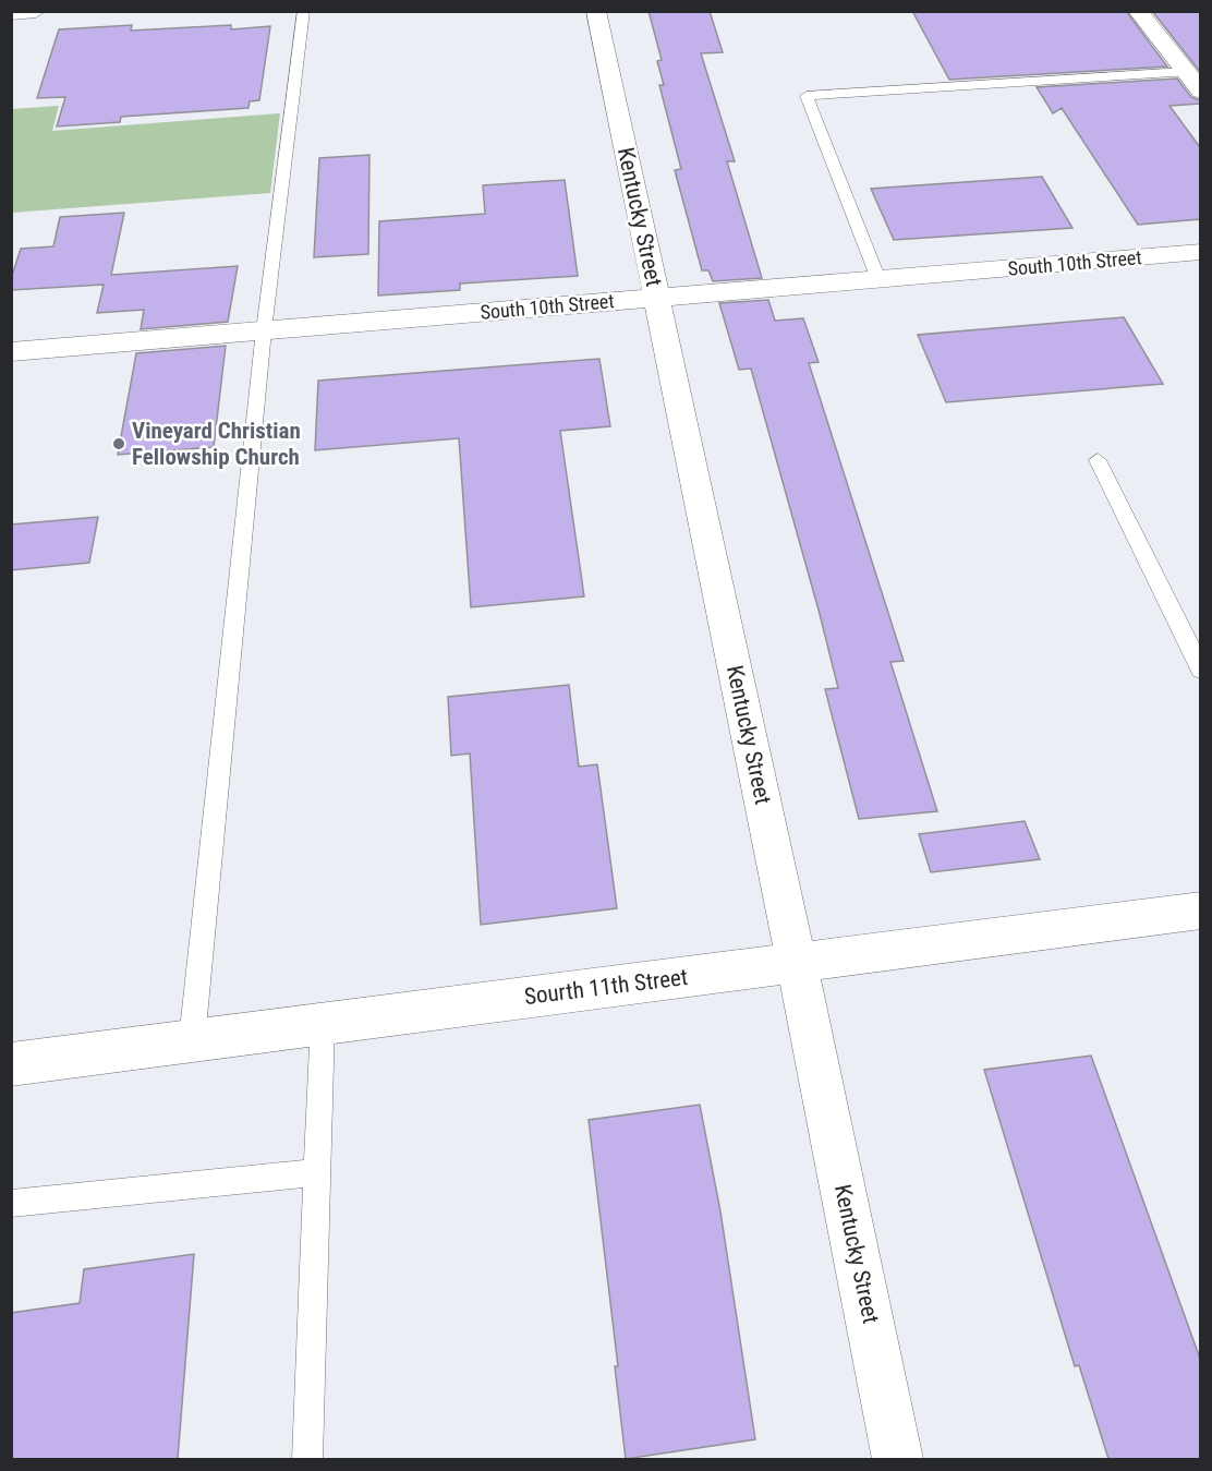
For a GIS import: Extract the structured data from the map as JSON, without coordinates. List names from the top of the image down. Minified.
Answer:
{"streets":{"street":["Kentucky Street","South 10th Street","Sourth 11th Street"]},"crossings":[["Kentucky Street","South 10th Street"],["Kentucky Street","Sourth 11th Street"]],"places":["Vineyard Christian Fellowship Church"]}
